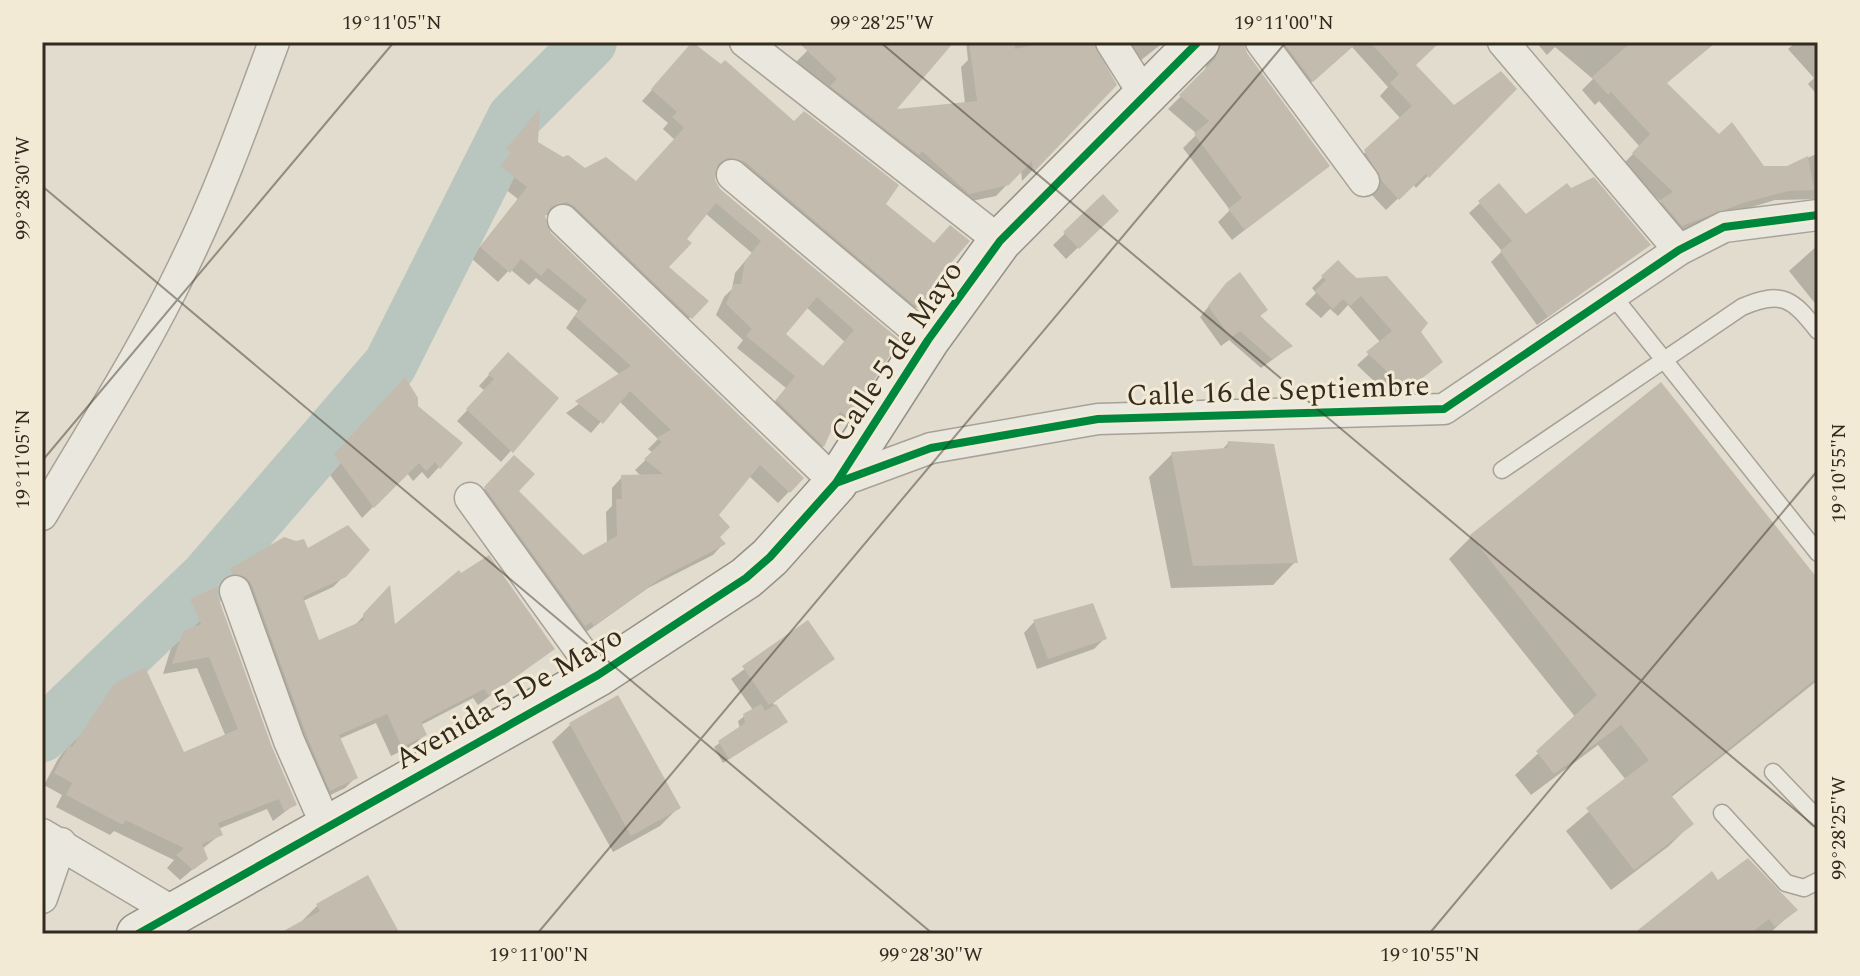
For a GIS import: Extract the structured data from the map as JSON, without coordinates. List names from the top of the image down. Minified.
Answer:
{"streets":{"street":["Calle 5 de Mayo","Calle 16 de Septiembre","Avenida 5 De Mayo"]},"crossings":[["Calle 5 de Mayo","Calle 16 de Septiembre"],["Calle 5 de Mayo","Avenida 5 De Mayo"],["Calle 16 de Septiembre","Avenida 5 De Mayo"]],"coordinates":["19°11'05\"N","99°28'25\"W","19°11'00\"N","99°28'30\"W","19°10'55\"N"]}
